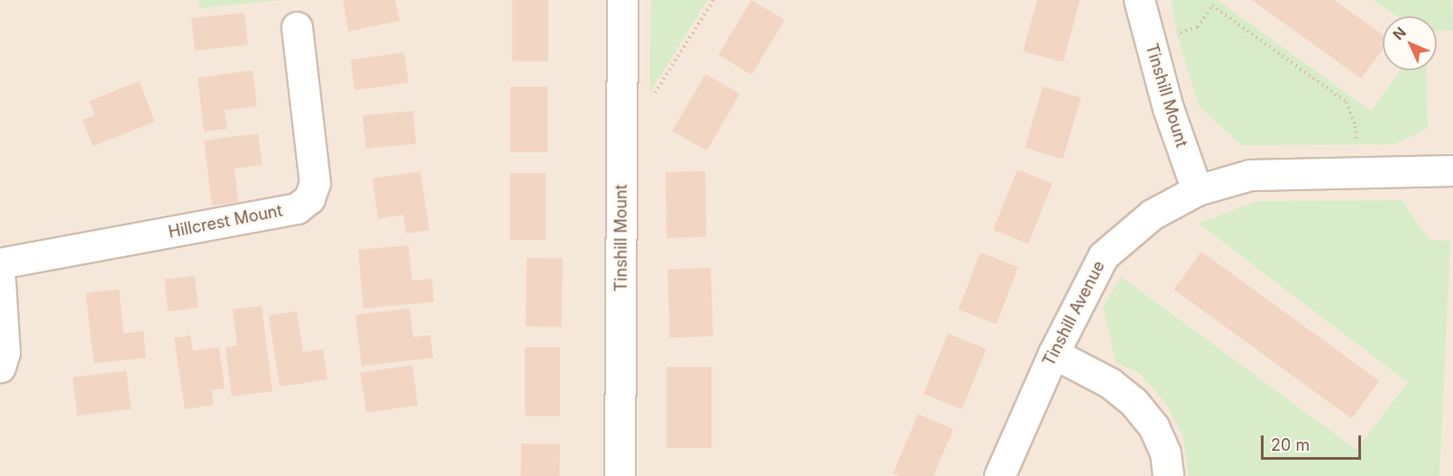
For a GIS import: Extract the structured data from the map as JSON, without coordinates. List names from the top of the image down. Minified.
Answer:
{"streets":{"street":["Tinshill Mount","Hillcrest Mount","Tinshill Avenue"]},"crossings":[["Tinshill Mount","Tinshill Avenue"]],"scale_bar":"20 m","north":"top left"}
